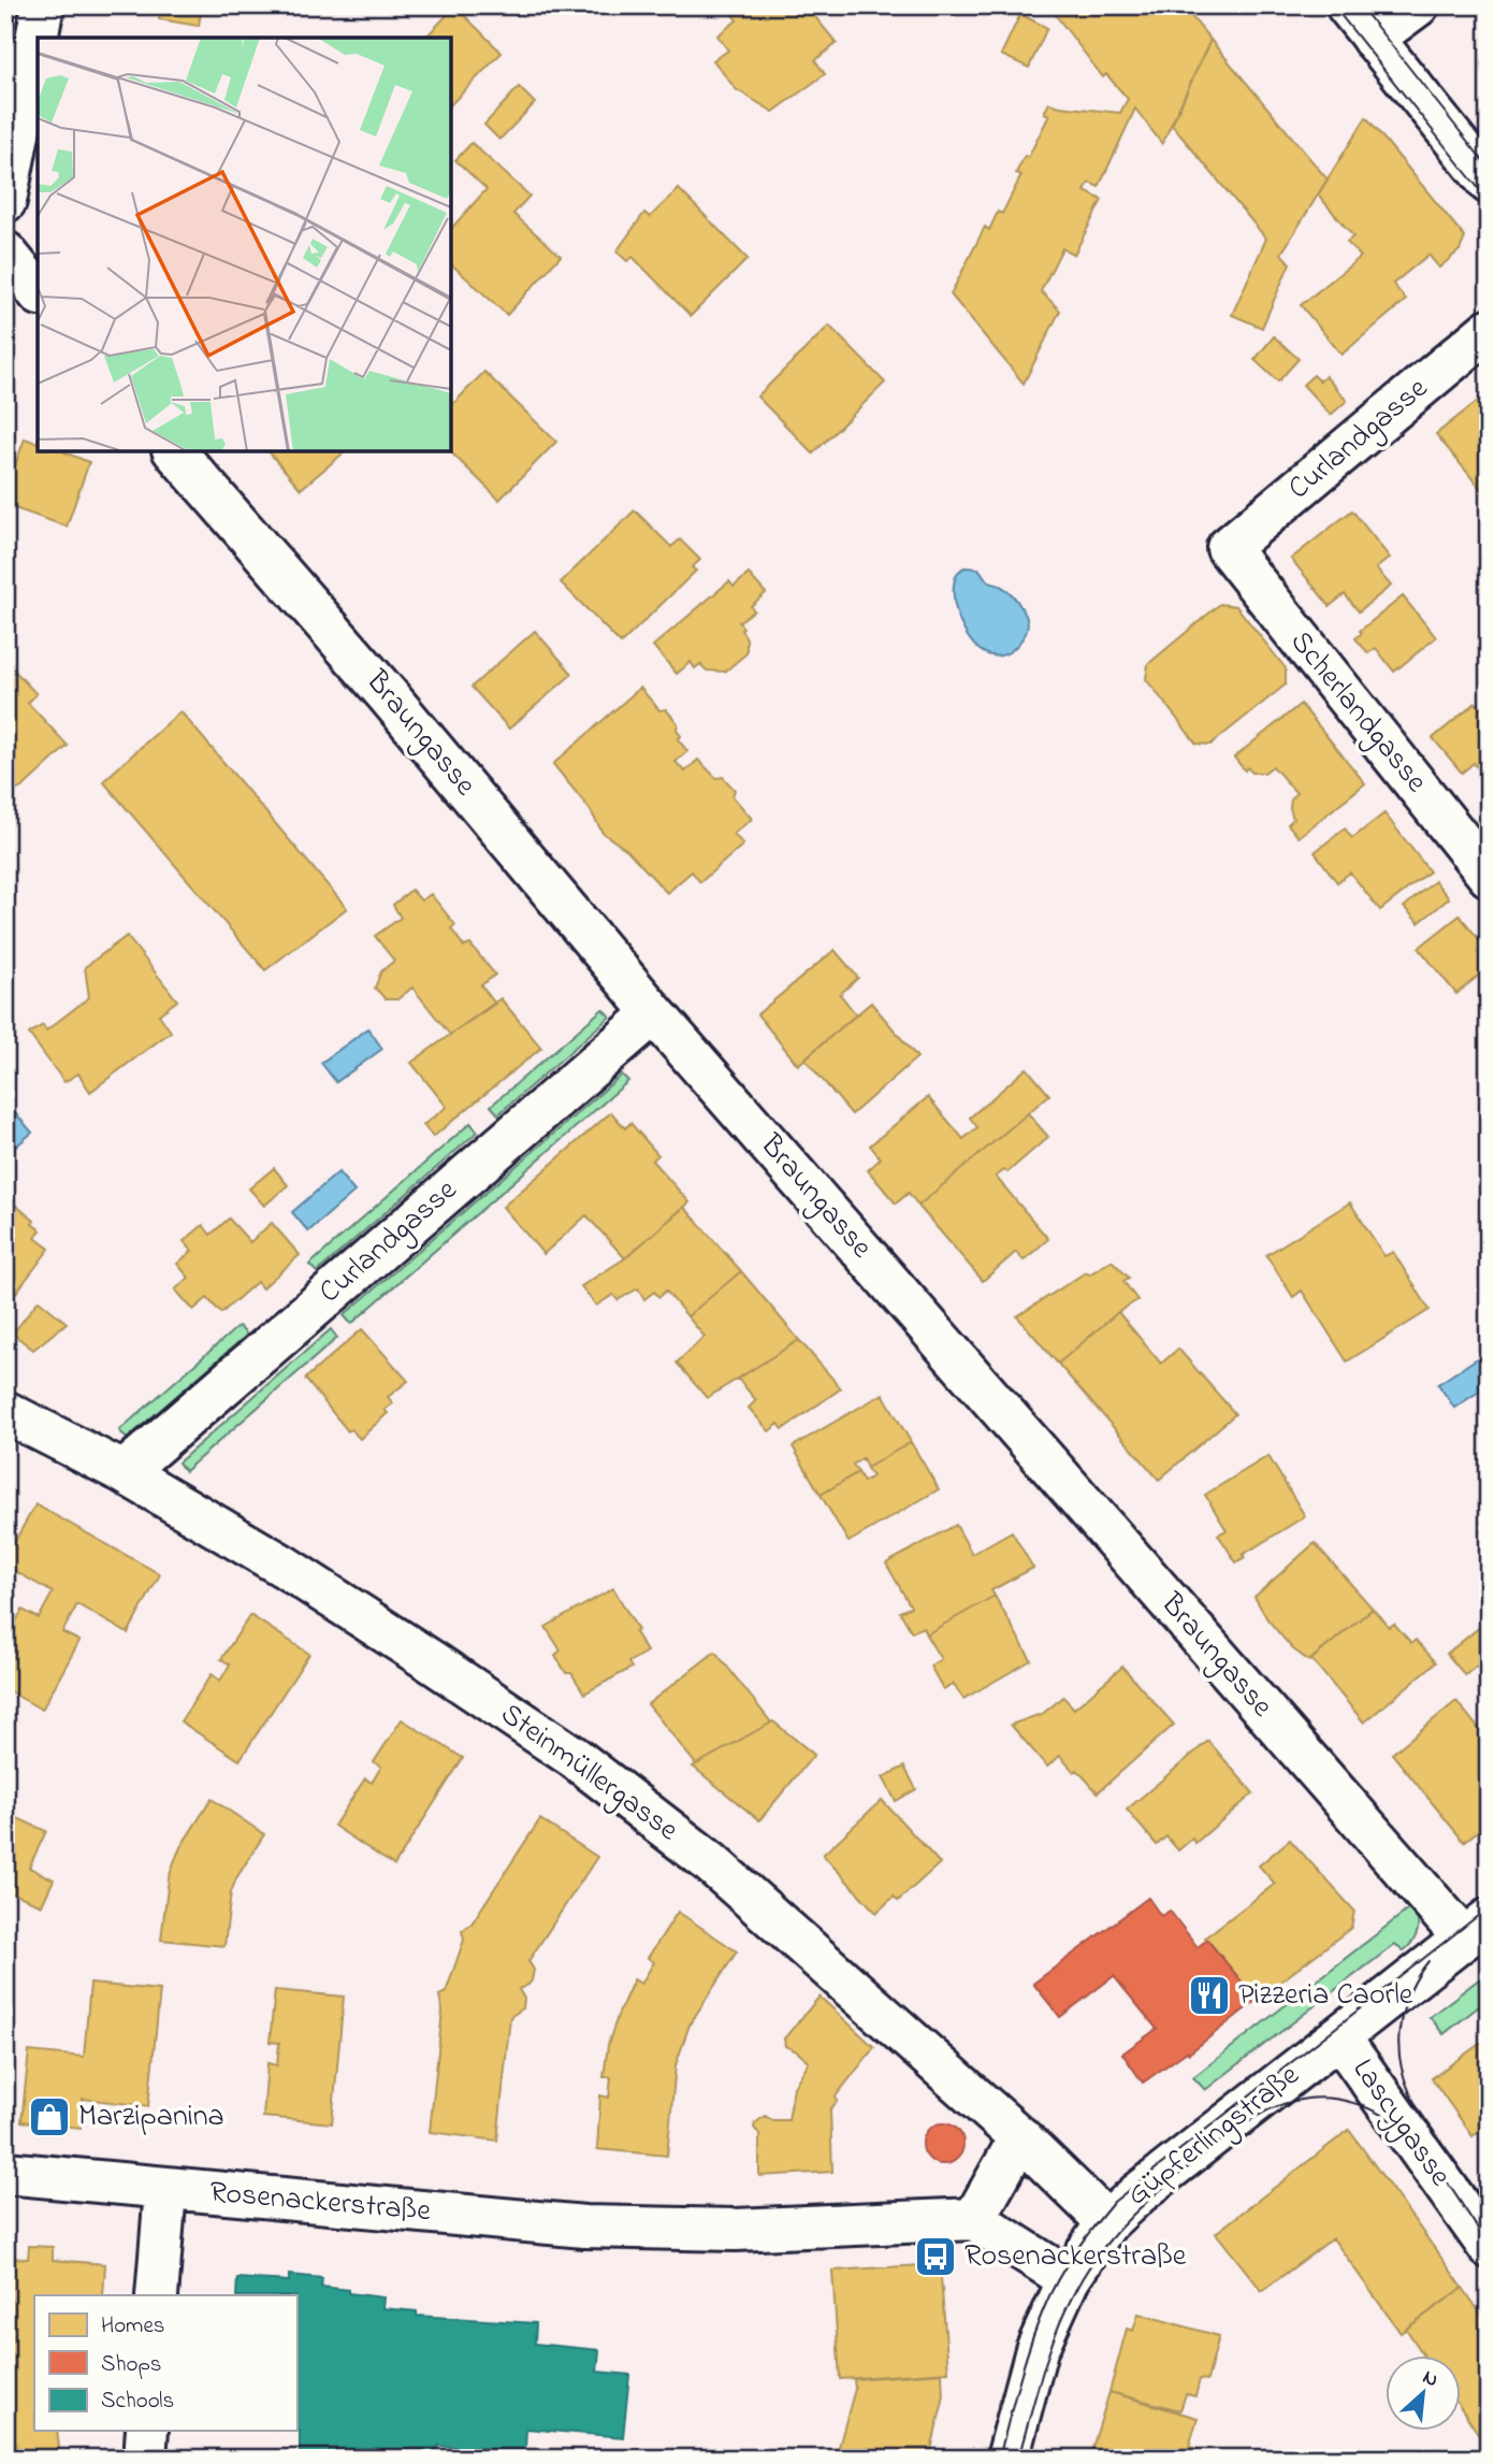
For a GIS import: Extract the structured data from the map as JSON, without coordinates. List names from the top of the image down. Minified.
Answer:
{"streets":{"street":["Curlandgasse","Scherlandgasse","Braungasse","Steinmüllergasse","Lascygasse","Güpferlingstraße","Rosenackerstraße"]},"crossings":[["Curlandgasse","Scherlandgasse"],["Curlandgasse","Braungasse"],["Curlandgasse","Steinmüllergasse"],["Braungasse","Güpferlingstraße"],["Steinmüllergasse","Güpferlingstraße"],["Lascygasse","Güpferlingstraße"]],"places":{"restaurant":["Pizzeria Caorle"],"shop":["Marzipanina"],"bus stop":["Rosenackerstraße"]},"legend":["Homes","Shops","Schools"],"north":"top right"}
